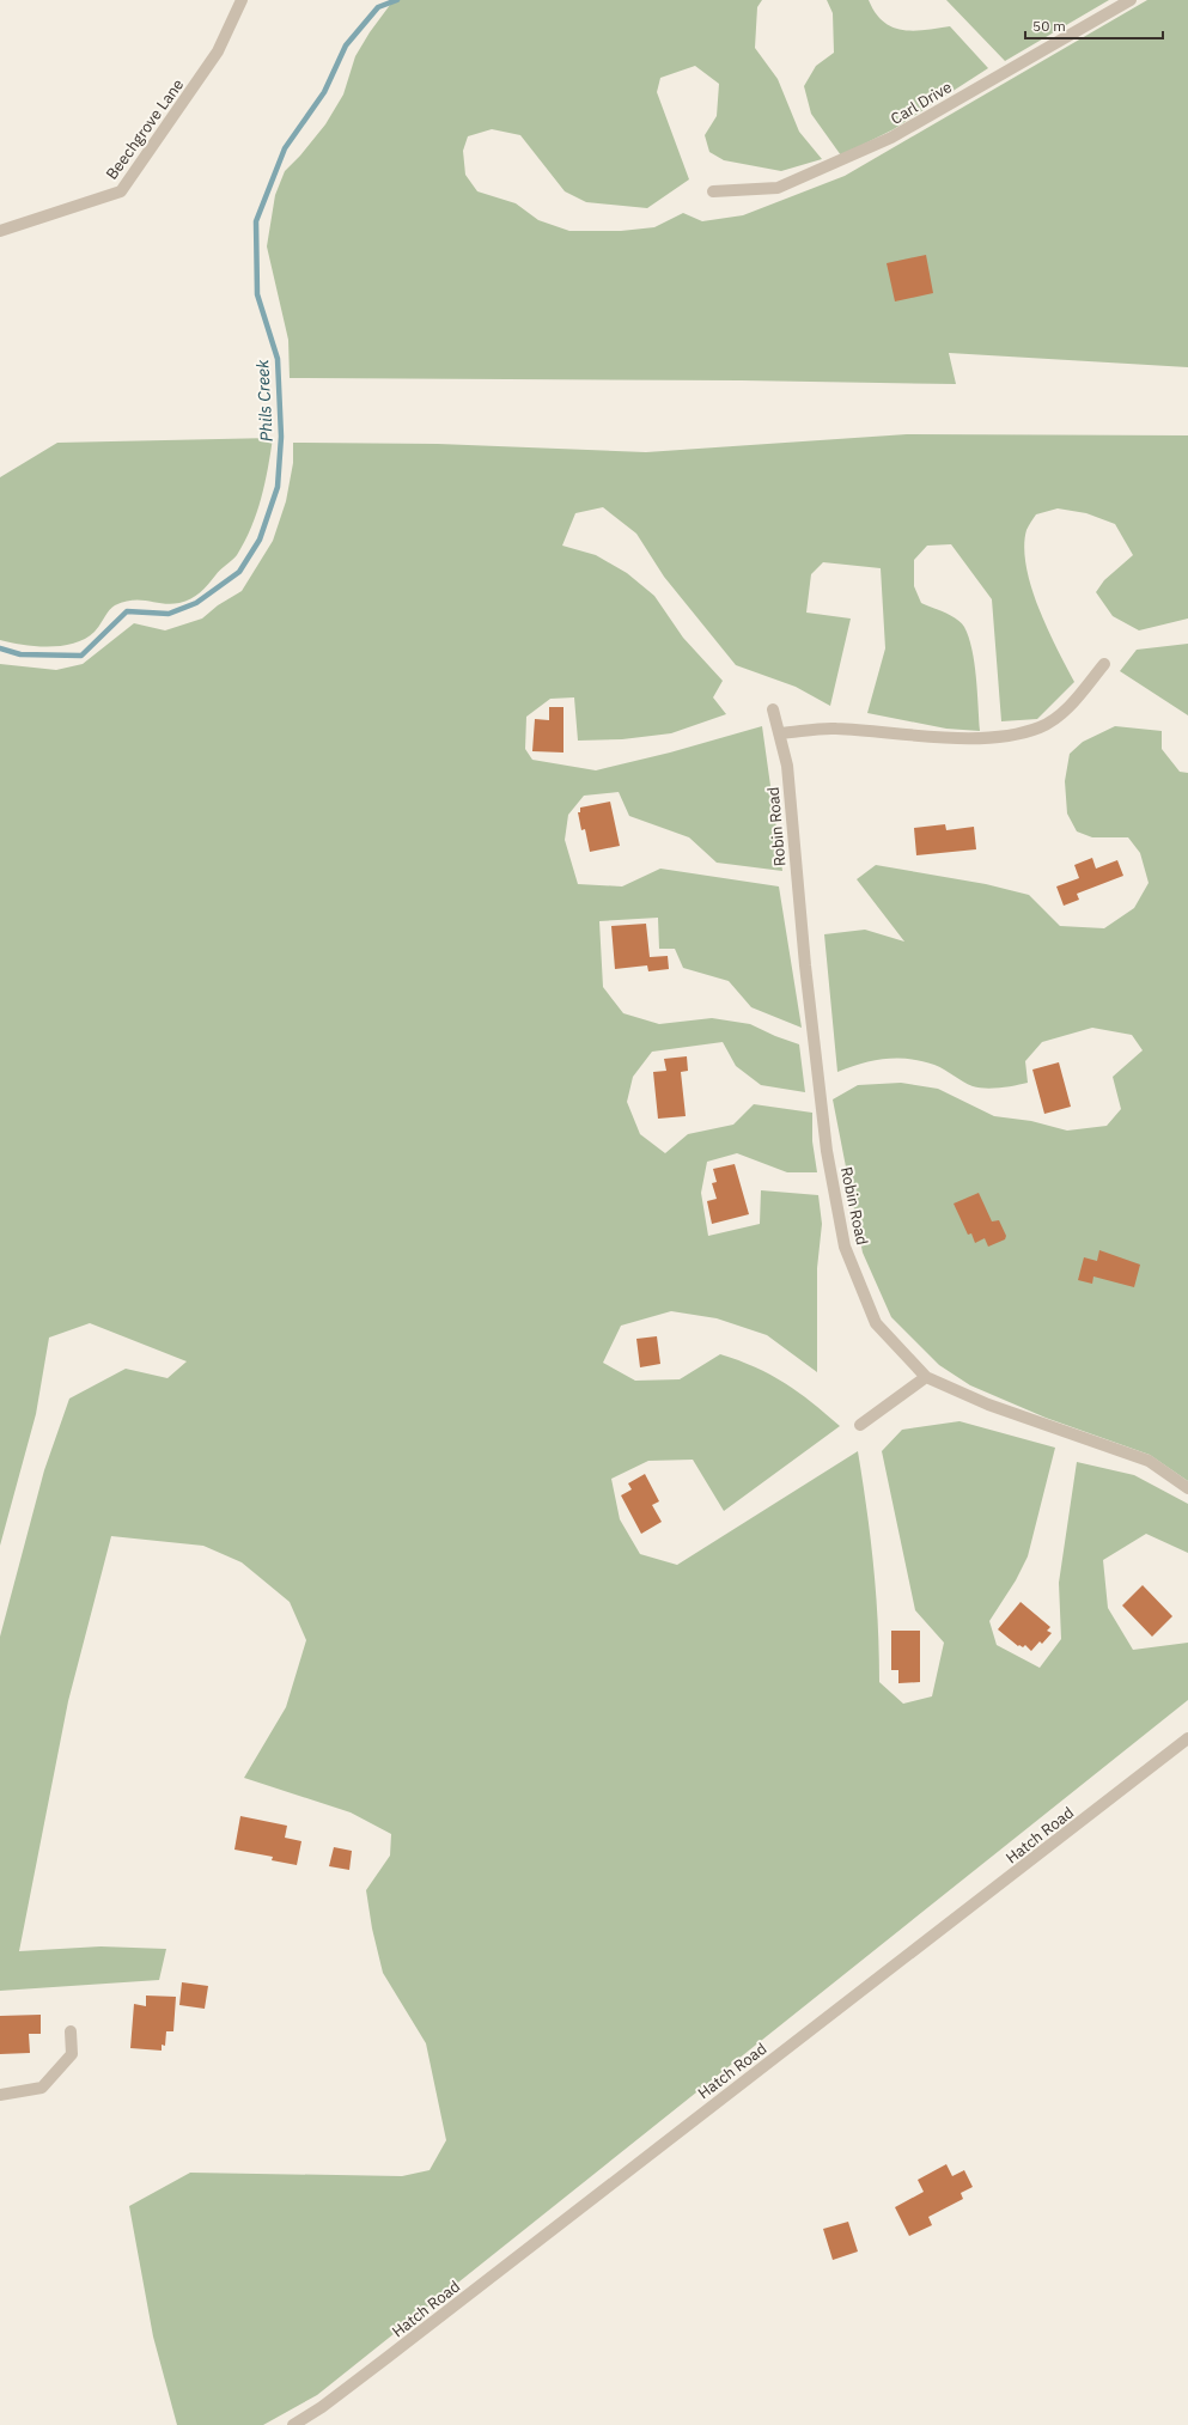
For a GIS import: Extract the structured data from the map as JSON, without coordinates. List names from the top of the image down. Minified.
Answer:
{"streets":{"street":["Carl Drive","Beechgrove Lane","Robin Road","Hatch Road"]},"water":["Phils Creek"],"scale_bar":"50 m"}
